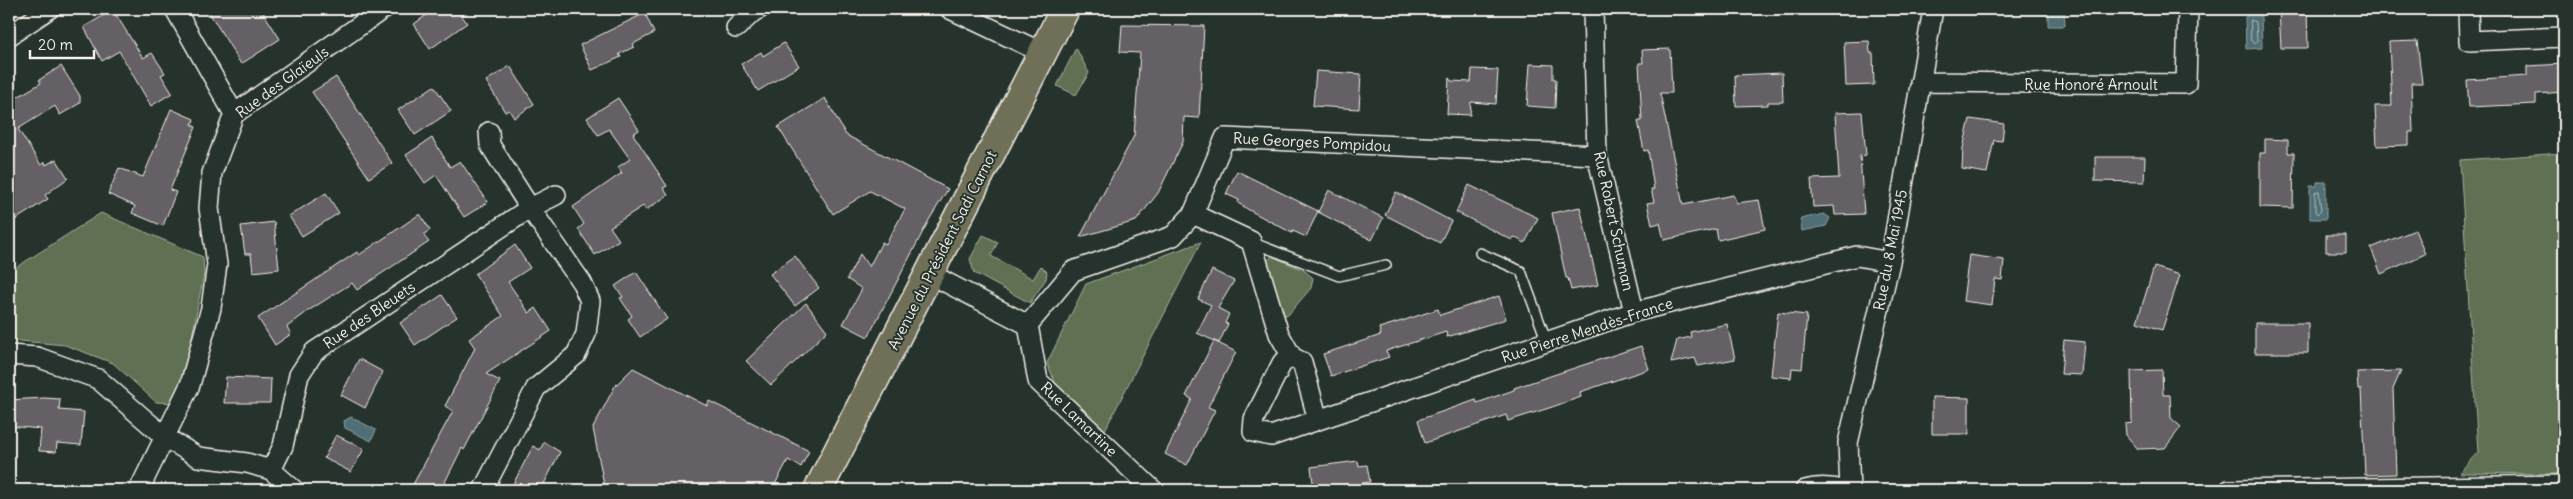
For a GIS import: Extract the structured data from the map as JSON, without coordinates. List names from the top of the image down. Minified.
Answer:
{"streets":{"main road":["Avenue du Président Sadi Carnot"],"street":["Rue des Glaïeuls","Rue Honoré Arnoult","Rue Georges Pompidou","Rue Robert Schuman","Rue du 8 Mai 1945","Rue des Bleuets","Rue Pierre Mendès-France","Rue Lamartine"]},"crossings":[["Rue Honoré Arnoult","Rue du 8 Mai 1945"],["Rue Georges Pompidou","Rue Robert Schuman"],["Rue Georges Pompidou","Rue Lamartine"],["Rue Robert Schuman","Rue Pierre Mendès-France"],["Rue du 8 Mai 1945","Rue Pierre Mendès-France"]],"scale_bar":"20 m"}
